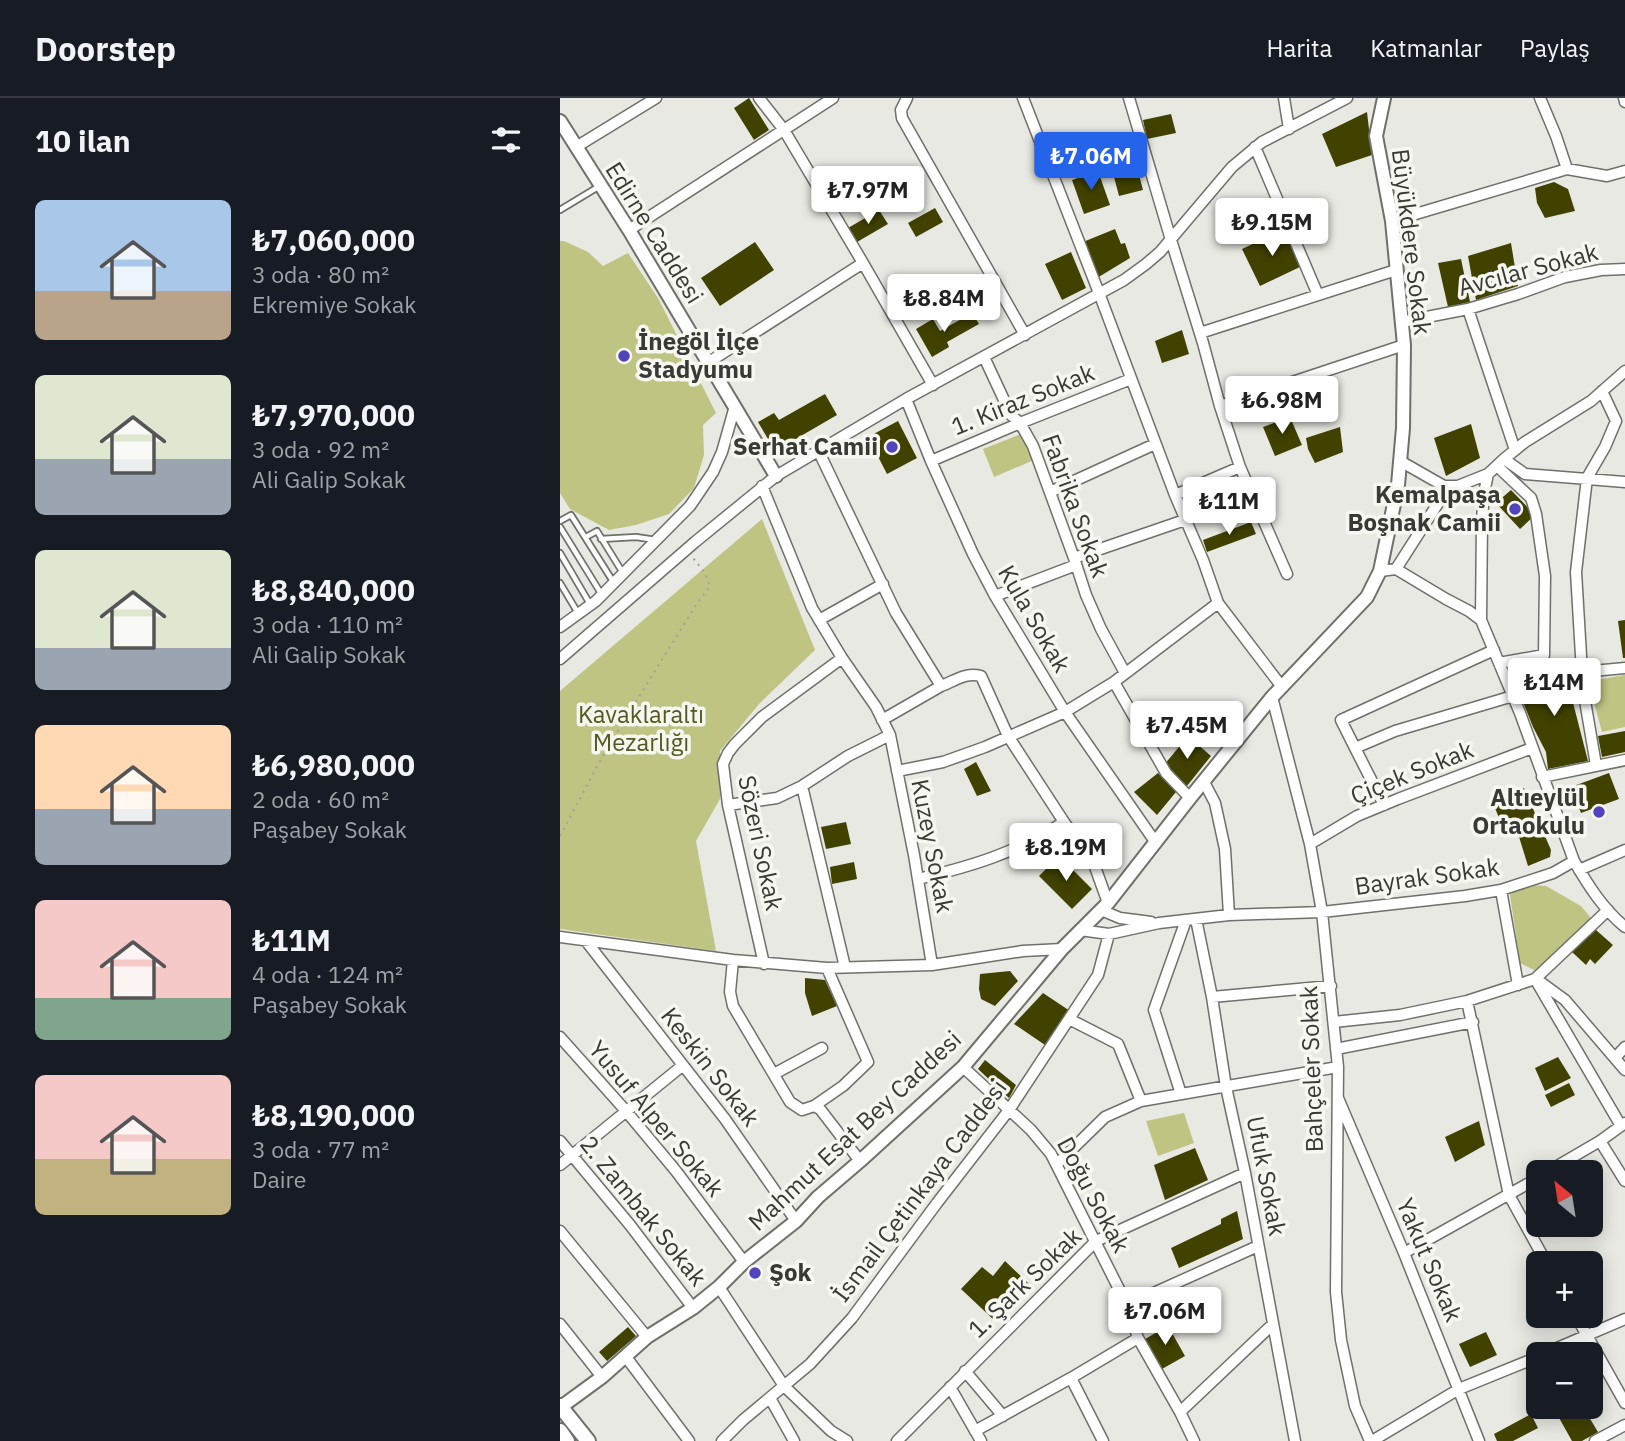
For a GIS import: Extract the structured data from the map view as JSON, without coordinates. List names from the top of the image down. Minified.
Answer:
{"streets":{"street":["Edirne Caddesi","Büyükdere Sokak","Avcılar Sokak","1. Kiraz Sokak","Fabrika Sokak","Kula Sokak","Çiçek Sokak","Sözeri Sokak","Kuzey Sokak","Bayrak Sokak","Keskin Sokak","Bahçeler Sokak","Yusuf Alper Sokak","Mahmut Esat Bey Caddesi","Ufuk Sokak","İsmail Çetinkaya Caddesi","Doğu Sokak","2. Zambak Sokak","Yakut Sokak","1. Şark Sokak"]},"crossings":[["Büyükdere Sokak","Avcılar Sokak"],["Büyükdere Sokak","Mahmut Esat Bey Caddesi"],["1. Kiraz Sokak","Fabrika Sokak"],["1. Kiraz Sokak","Kula Sokak"],["Kula Sokak","Mahmut Esat Bey Caddesi"],["Çiçek Sokak","Bahçeler Sokak"],["Sözeri Sokak","Kuzey Sokak"],["Bayrak Sokak","Bahçeler Sokak"],["Bayrak Sokak","Ufuk Sokak"],["Keskin Sokak","Mahmut Esat Bey Caddesi"],["Bahçeler Sokak","Mahmut Esat Bey Caddesi"],["Bahçeler Sokak","Yakut Sokak"],["Yusuf Alper Sokak","Mahmut Esat Bey Caddesi"],["Mahmut Esat Bey Caddesi","Doğu Sokak"],["Mahmut Esat Bey Caddesi","2. Zambak Sokak"],["Ufuk Sokak","1. Şark Sokak"],["İsmail Çetinkaya Caddesi","Doğu Sokak"],["Doğu Sokak","1. Şark Sokak"]],"parks":["Kavaklaraltı Mezarlığı"],"places":["İnegöl İlçe Stadyumu","Serhat Camii","Kemalpaşa Boşnak Camii","Altıeylül Ortaokulu","Şok"],"north":"top left","page":{"header":"Doorstep","nav":["Harita","Katmanlar","Paylaş"],"heading":"10 ilan","price":["₺7.06M","₺7.97M","₺9.15M","₺8.84M","₺6.98M","₺11M","₺14M","₺7.45M","₺8.19M","₺7.06M"],"list":[{"name":"₺7,060,000","note":"3 oda · 80 m² · Ekremiye Sokak"},{"name":"₺7,970,000","note":"3 oda · 92 m² · Ali Galip Sokak"},{"name":"₺8,840,000","note":"3 oda · 110 m² · Ali Galip Sokak"},{"name":"₺6,980,000","note":"2 oda · 60 m² · Paşabey Sokak"},{"name":"₺11M","note":"4 oda · 124 m² · Paşabey Sokak"},{"name":"₺8,190,000","note":"3 oda · 77 m² · Daire"}],"map_buttons":["+","−"]}}
